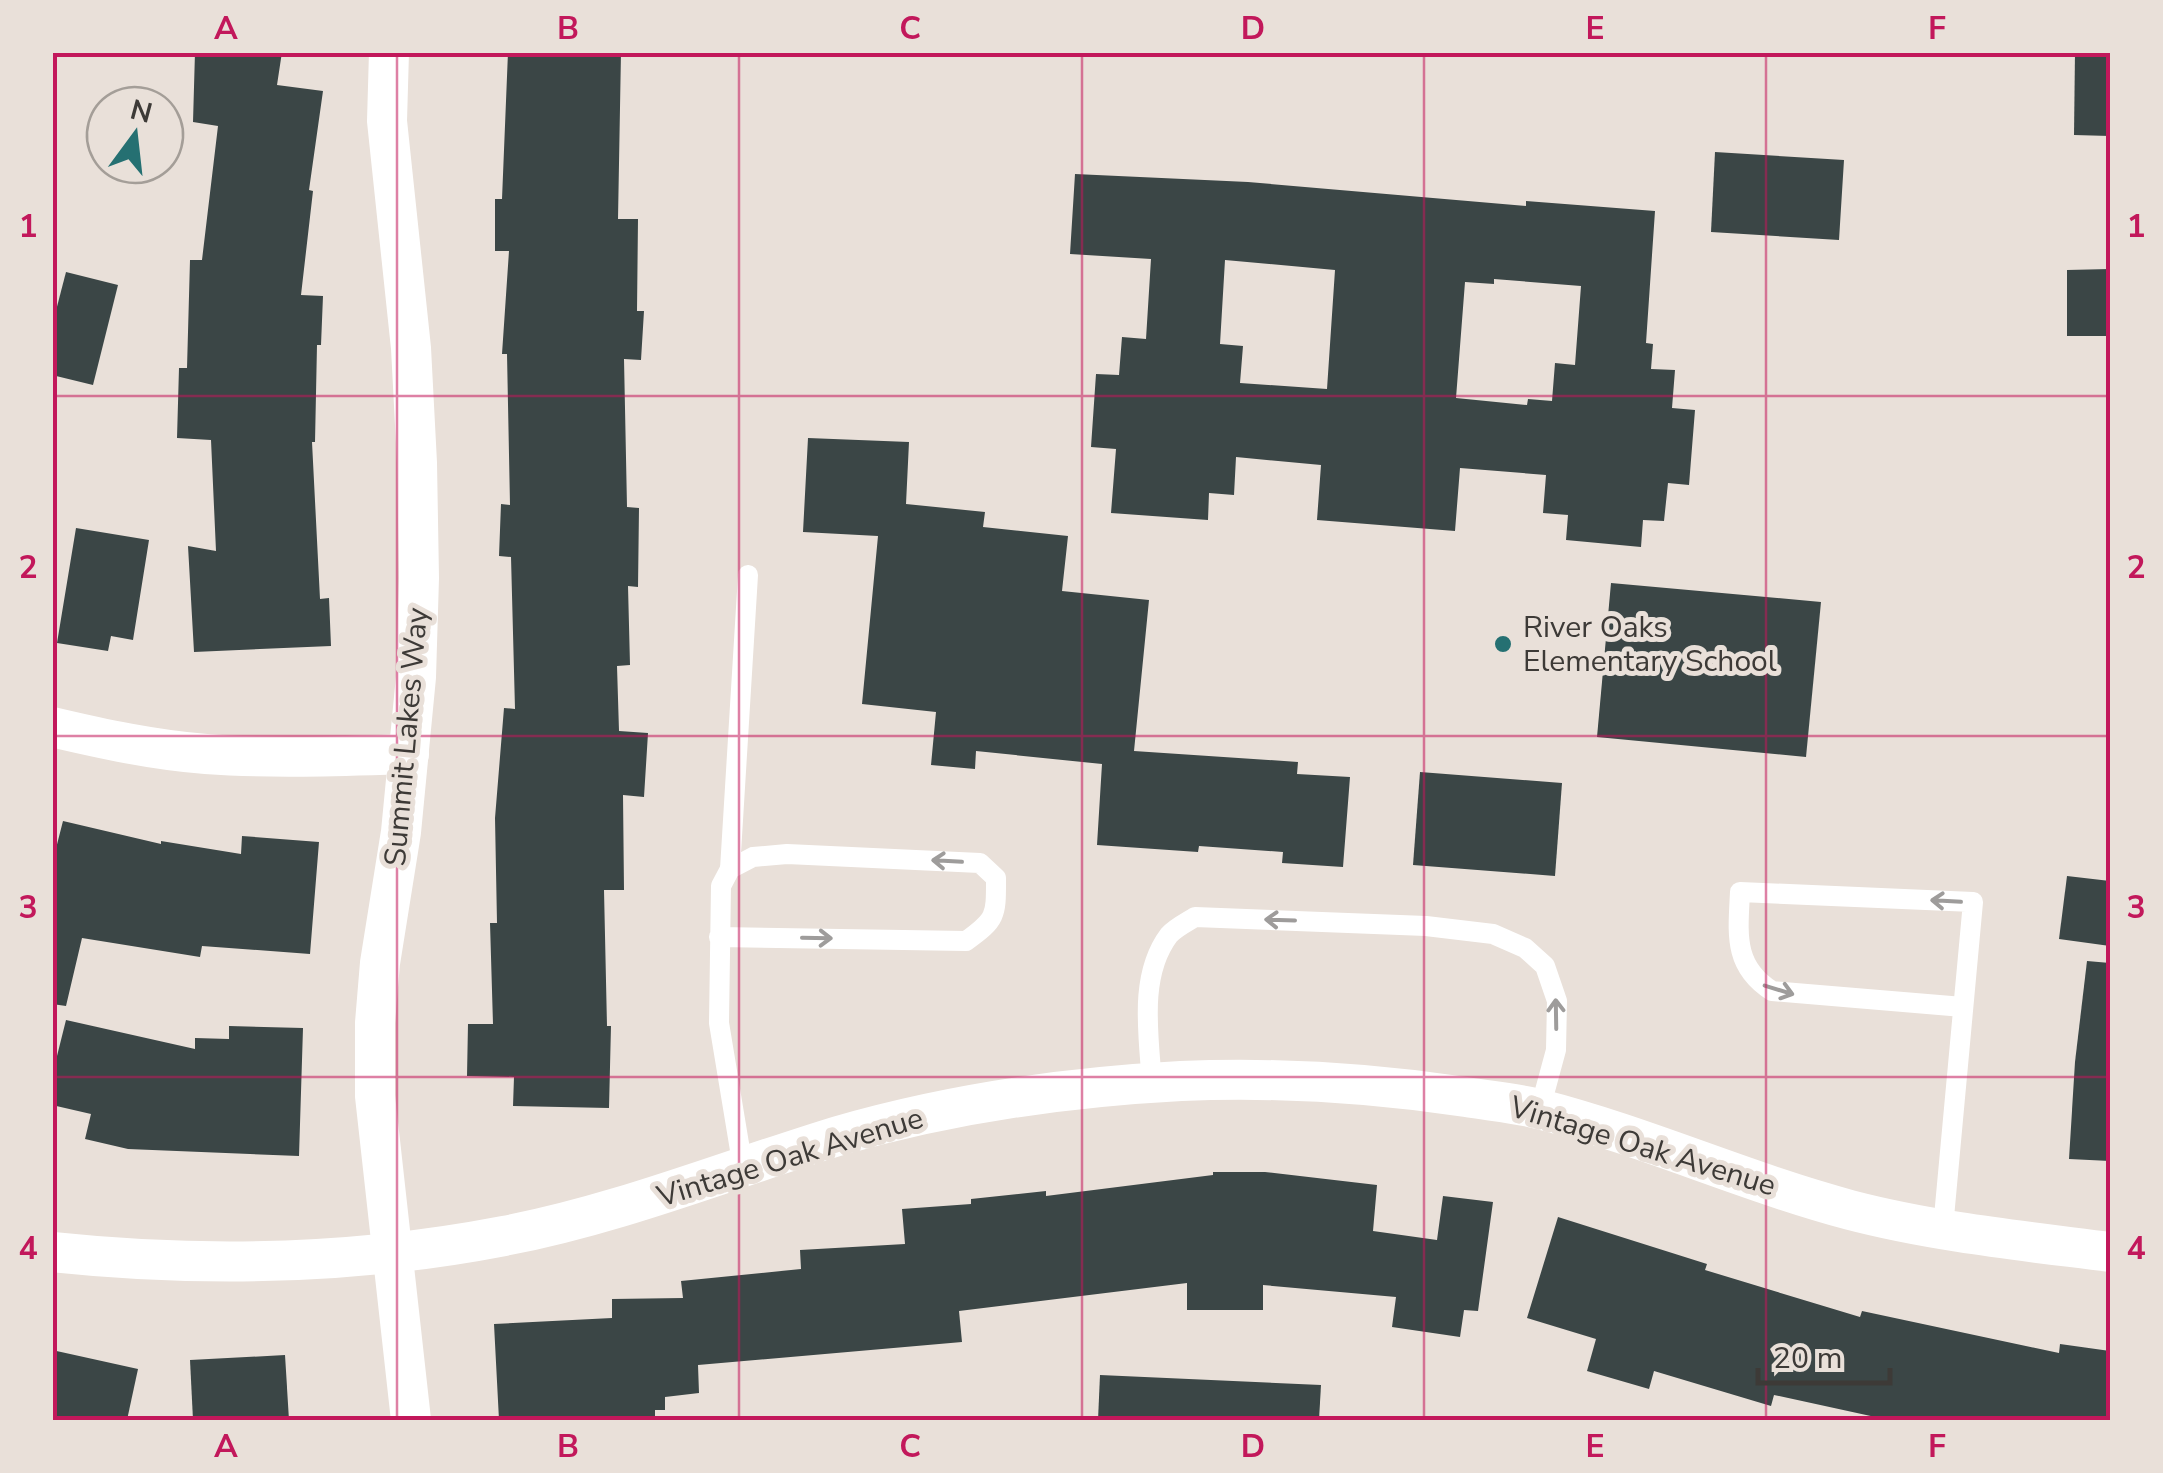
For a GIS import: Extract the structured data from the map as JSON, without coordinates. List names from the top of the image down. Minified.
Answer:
{"streets":{"street":["Summit Lakes Way","Vintage Oak Avenue"]},"crossings":[["Summit Lakes Way","Vintage Oak Avenue"]],"places":["River Oaks Elementary School"],"scale_bar":"20 m","north":"top","grid":{"columns":["A","B","C","D","E","F"],"rows":["1","2","3","4"]}}
